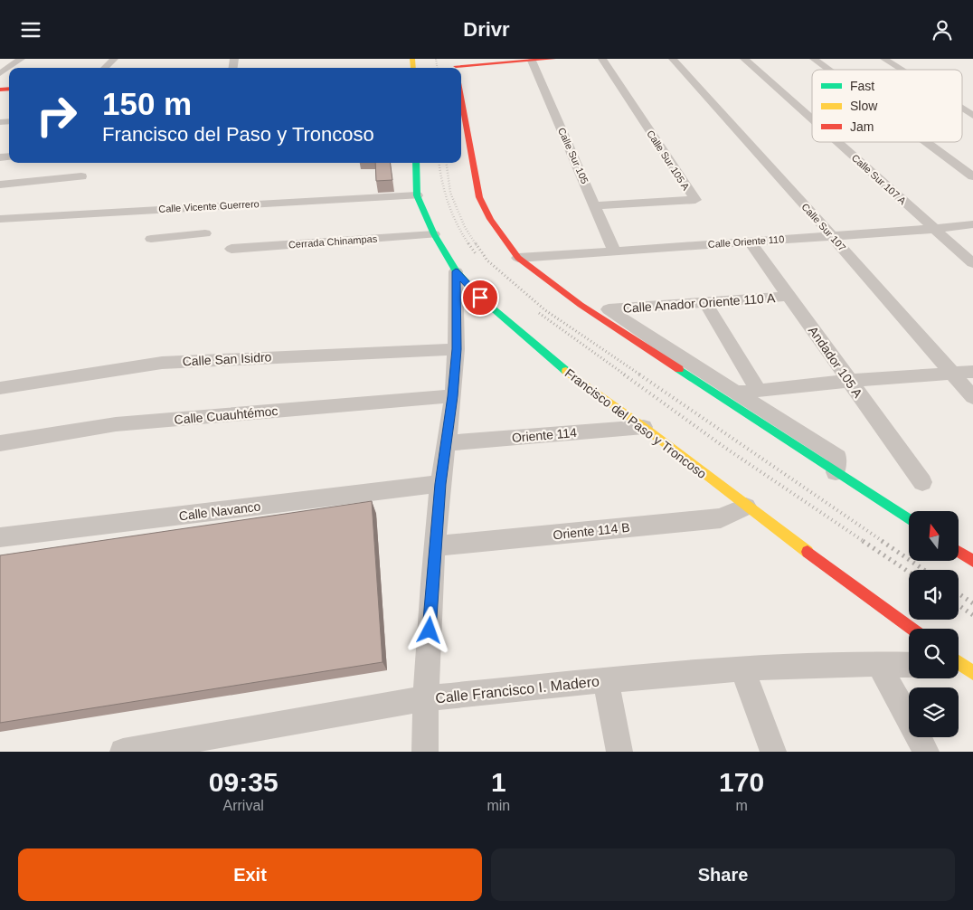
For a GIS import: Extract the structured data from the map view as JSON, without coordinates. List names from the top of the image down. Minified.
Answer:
{"streets":{"main road":["Francisco del Paso y Troncoso"],"street":["Calle Sur 105","Calle Sur 105 A","Calle Sur 107 A","Calle Vicente Guerrero","Calle Sur 107","Cerrada Chinampas","Calle Oriente 110","Calle Anador Oriente 110 A","Calle San Isidro","Andador 105 A","Calle Cuauhtémoc","Oriente 114","Calle Navanco","Oriente 114 B","Calle Francisco I. Madero"]},"crossings":[["Calle Sur 105","Calle Sur 105 A"],["Calle Sur 105","Calle Oriente 110"],["Calle Sur 107 A","Calle Oriente 110"],["Calle Vicente Guerrero","Francisco del Paso y Troncoso"],["Calle Sur 107","Calle Oriente 110"],["Cerrada Chinampas","Francisco del Paso y Troncoso"],["Calle Oriente 110","Andador 105 A"],["Calle Anador Oriente 110 A","Andador 105 A"],["Francisco del Paso y Troncoso","Oriente 114"],["Francisco del Paso y Troncoso","Oriente 114 B"]],"legend":["Fast","Slow","Jam"],"north":"top","page":{"header":"Drivr","turn":["150 m","Francisco del Paso y Troncoso"],"eta":["09:35","Arrival","1","min","170","m"],"buttons":["Exit","Share"]}}
